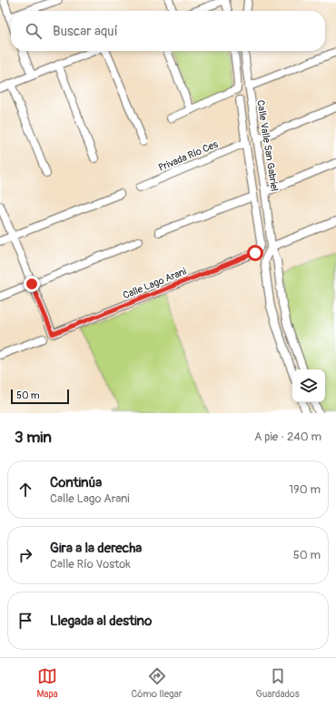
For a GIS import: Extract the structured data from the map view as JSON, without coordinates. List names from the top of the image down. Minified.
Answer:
{"streets":{"street":["Calle Valle San Gabriel","Privada Río Ces","Calle Lago Arani"]},"scale_bar":"50 m","page":{"search":"Buscar aquí","scale":"50 m","heading":["3 min","A pie · 240 m"],"list":[["Continúa","Calle Lago Arani","190 m"],["Gira a la derecha","Calle Río Vostok","50 m"],"Llegada al destino"],"nav":["Mapa","Cómo llegar","Guardados"]}}
